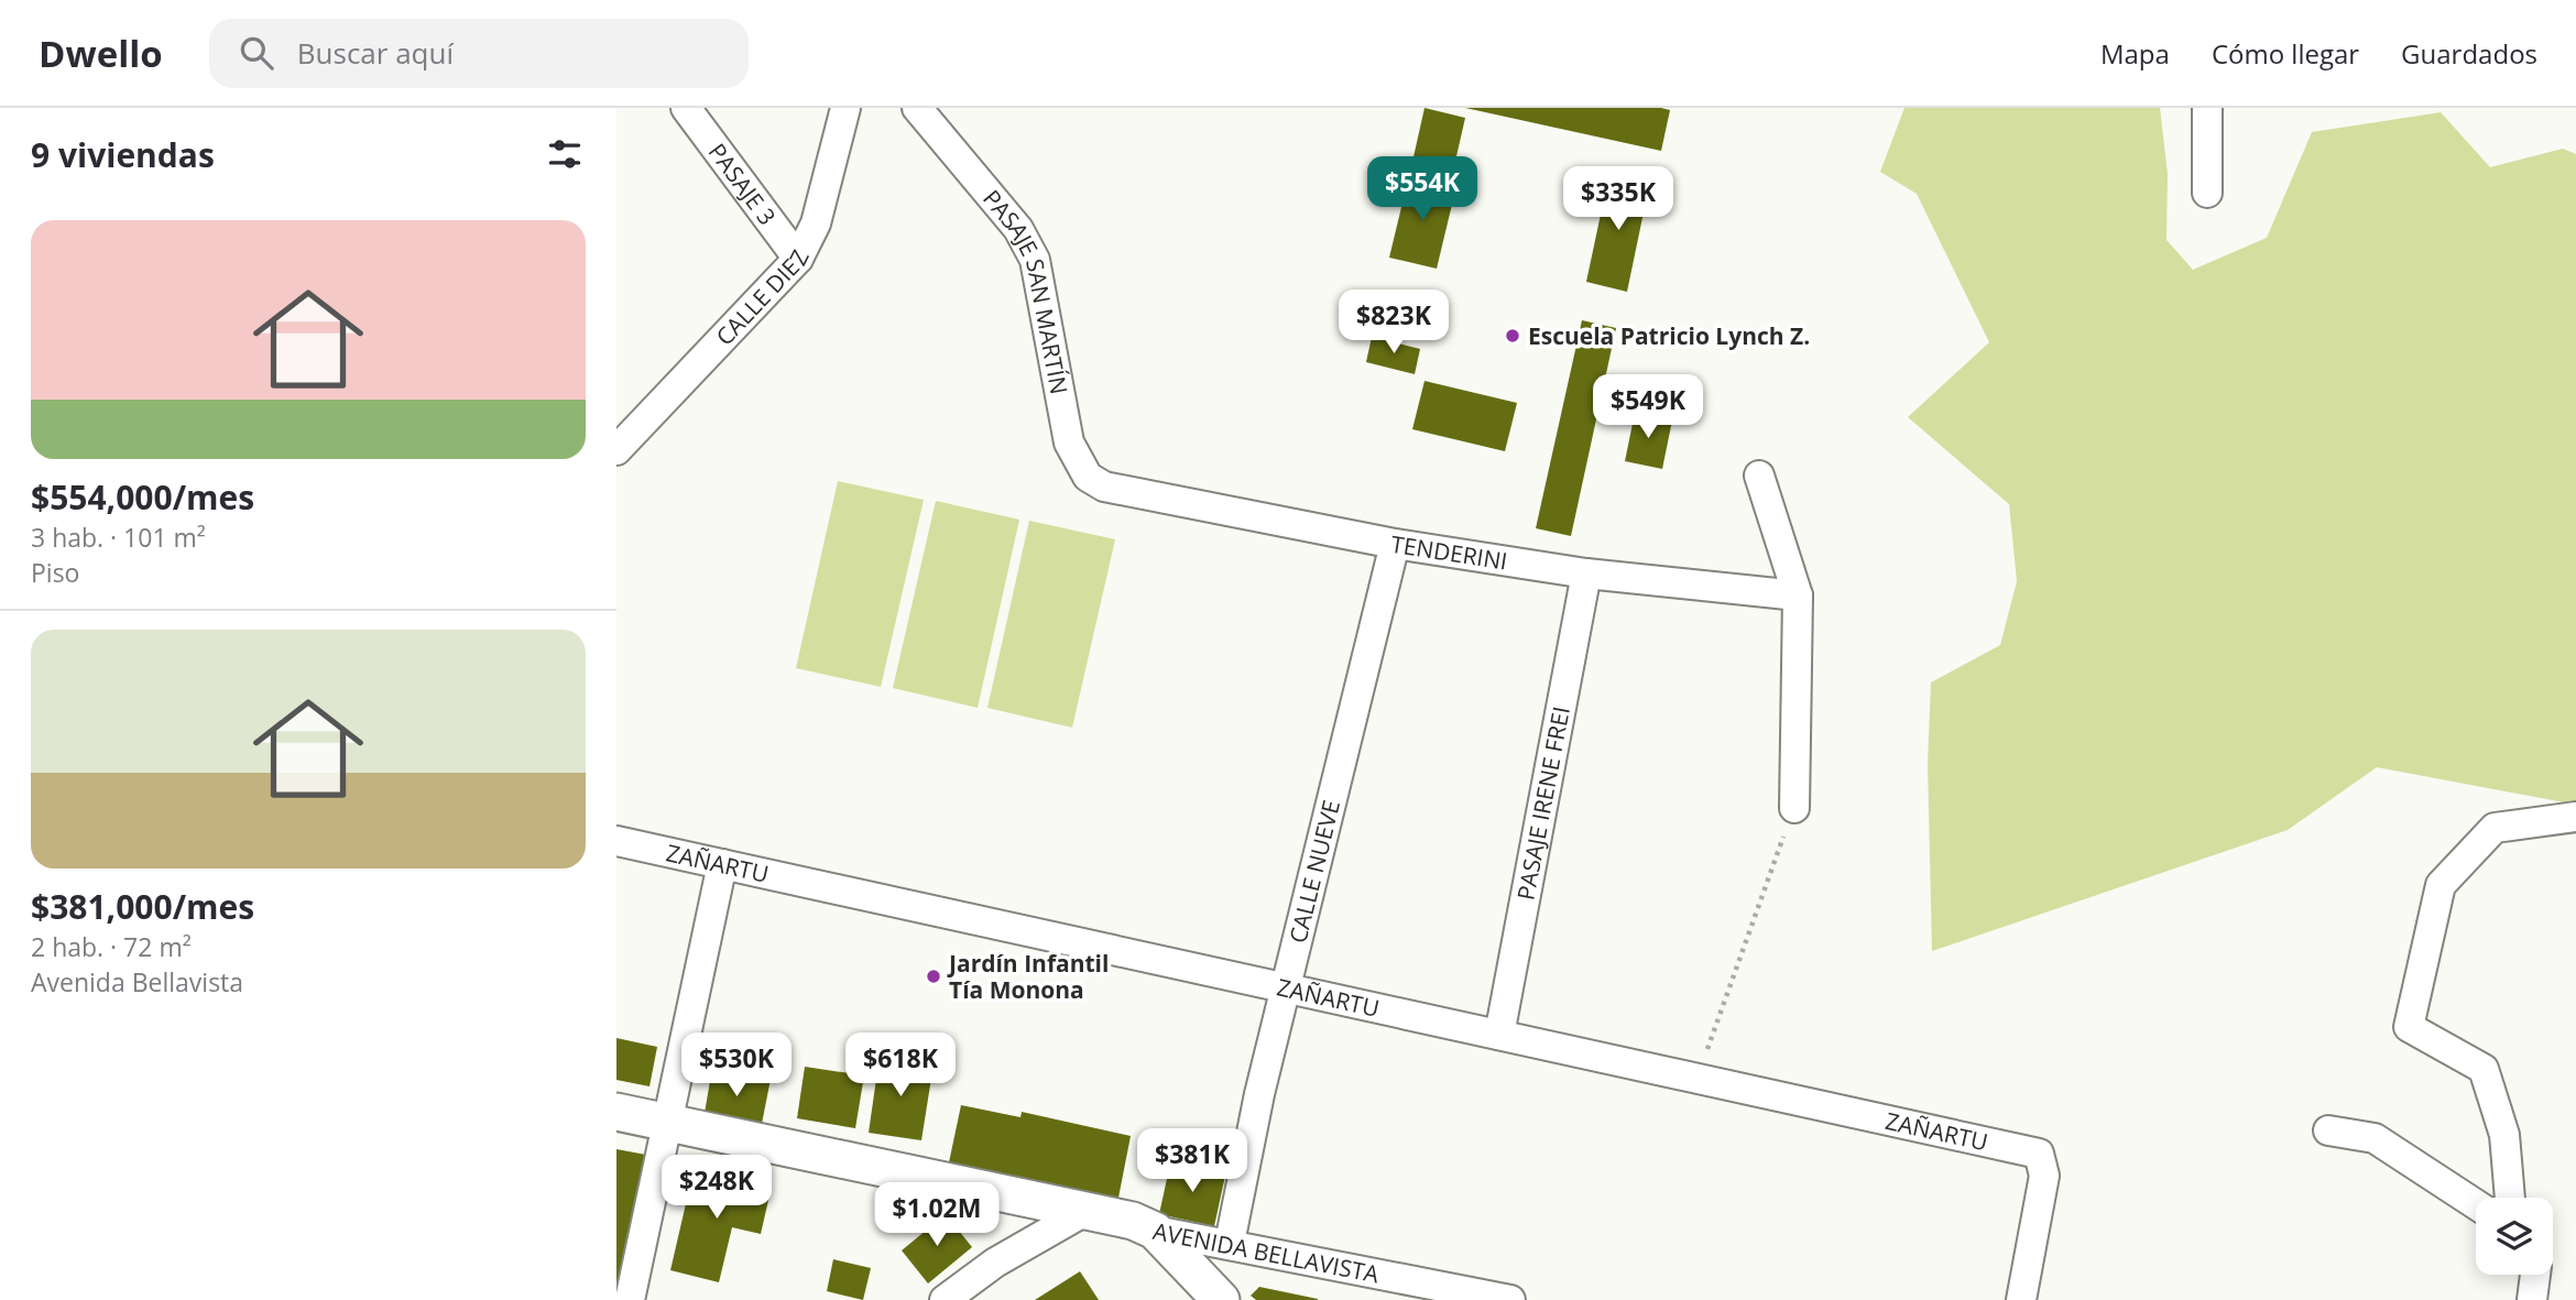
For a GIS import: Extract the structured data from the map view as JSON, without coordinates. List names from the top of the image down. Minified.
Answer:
{"streets":{"street":["PASAJE 3","PASAJE SAN MARTÍN","CALLE DIEZ","TENDERINI","PASAJE IRENE FREI","ZAÑARTU","CALLE NUEVE","AVENIDA BELLAVISTA"]},"crossings":[["PASAJE 3","CALLE DIEZ"],["PASAJE SAN MARTÍN","TENDERINI"],["TENDERINI","PASAJE IRENE FREI"],["TENDERINI","CALLE NUEVE"],["PASAJE IRENE FREI","ZAÑARTU"],["ZAÑARTU","CALLE NUEVE"],["CALLE NUEVE","AVENIDA BELLAVISTA"]],"places":["Escuela Patricio Lynch Z.","Jardín Infantil Tía Monona"],"page":{"header":"Dwello","search":"Buscar aquí","nav":["Mapa","Cómo llegar","Guardados"],"heading":"9 viviendas","price":["$554K","$335K","$823K","$549K","$530K","$618K","$381K","$248K","$1.02M"],"list":[{"name":"$554,000/mes","note":"3 hab. · 101 m² · Piso"},{"name":"$381,000/mes","note":"2 hab. · 72 m² · Avenida Bellavista"}]}}
